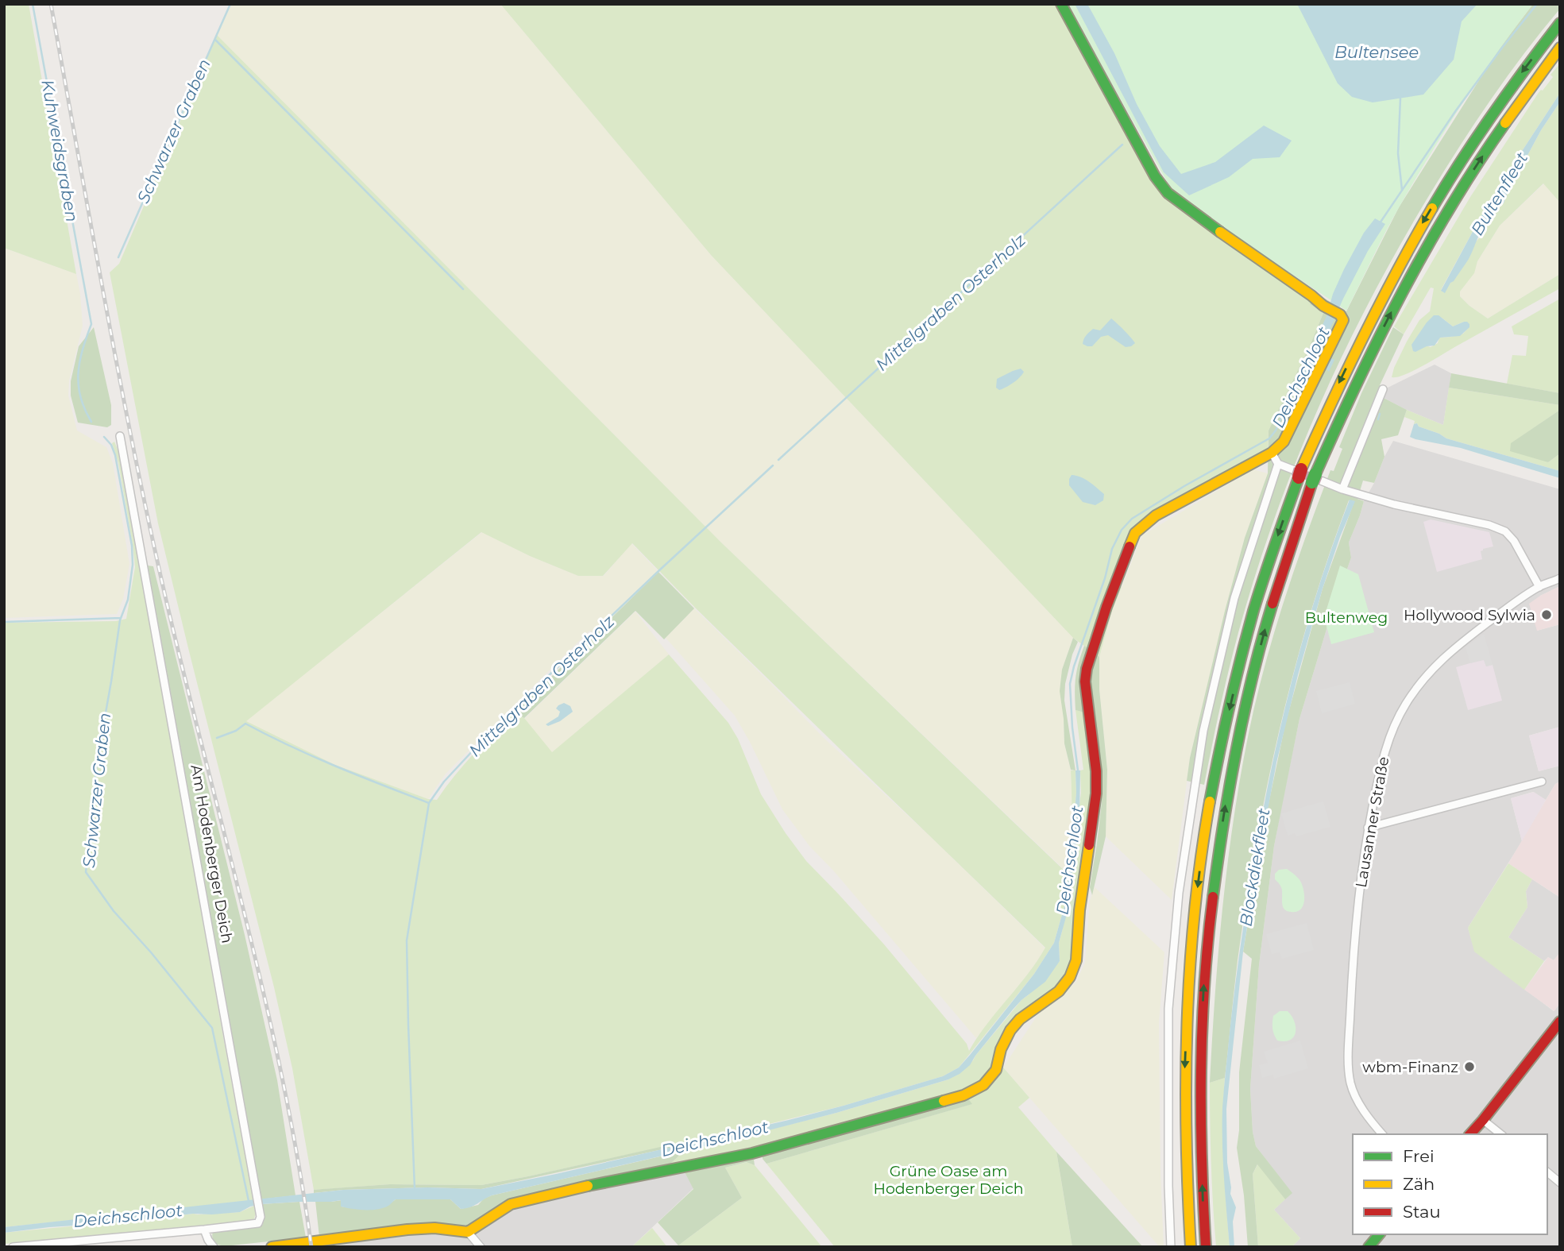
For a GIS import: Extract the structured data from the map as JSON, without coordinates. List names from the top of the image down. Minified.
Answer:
{"streets":{"street":["Lausanner Straße","Am Hodenberger Deich"]},"water":["Bultensee","Schwarzer Graben","Kuhweidsgraben","Bultenfleet","Mittelgraben Osterholz","Deichschloot","Blockdiekfleet"],"parks":["Bultenweg","Grüne Oase am Hodenberger Deich"],"places":["Hollywood Sylwia","wbm-Finanz"],"legend":["Frei","Zäh","Stau"]}
